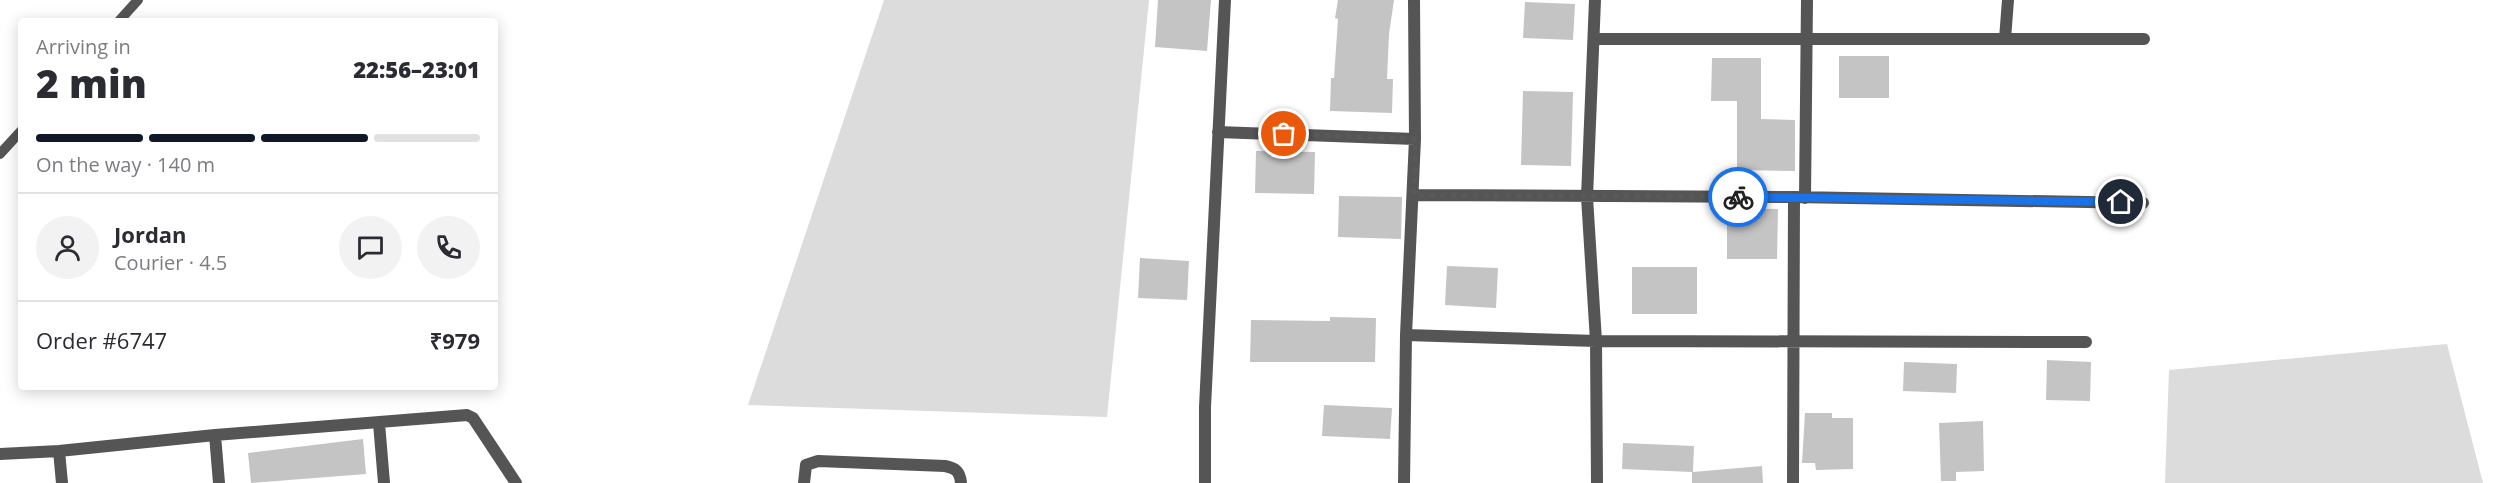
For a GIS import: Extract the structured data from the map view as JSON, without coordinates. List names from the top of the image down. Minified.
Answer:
{"page":{"heading":["2 min","Arriving in","22:56–23:01"],"panel":["Jordan","Courier · 4.5","Order #6747","₹979"],"bar":"On the way · 140 m"}}
